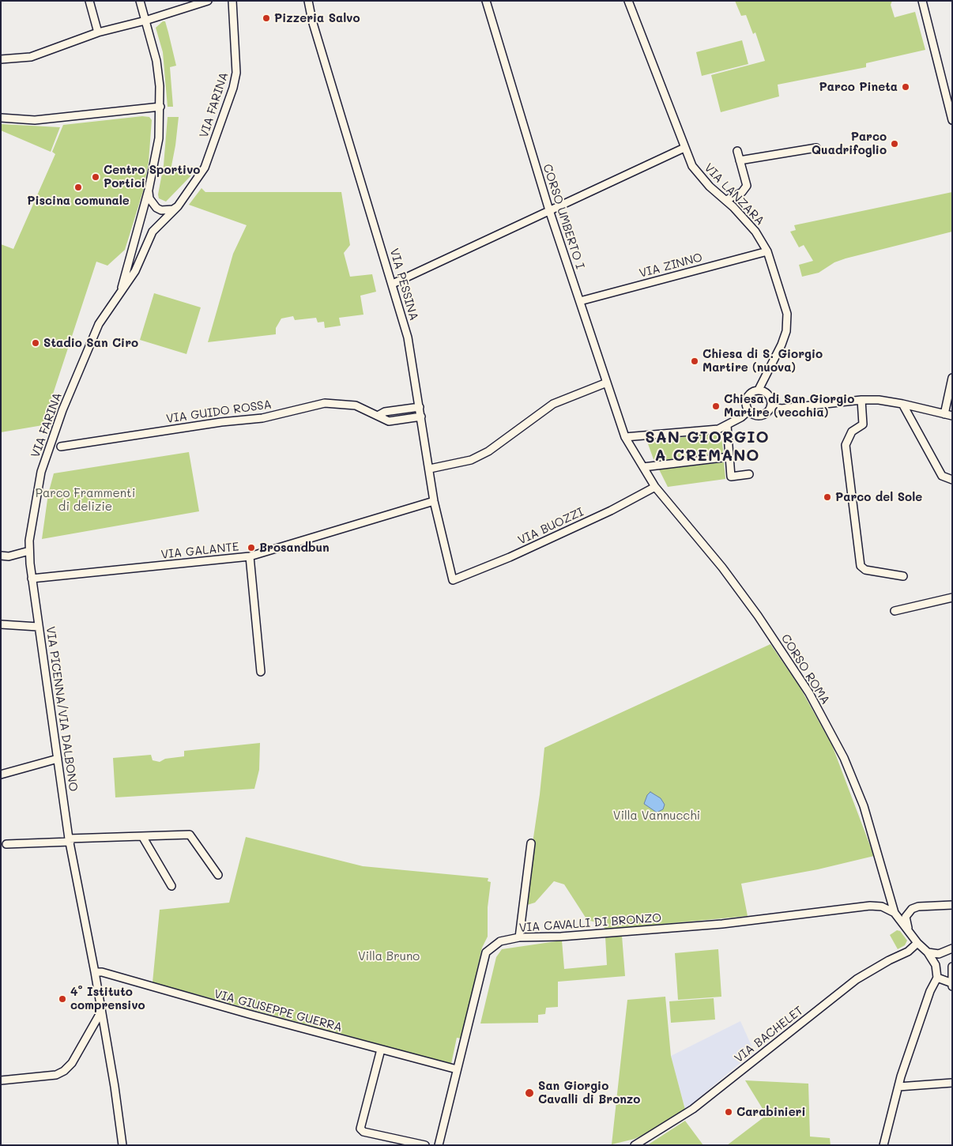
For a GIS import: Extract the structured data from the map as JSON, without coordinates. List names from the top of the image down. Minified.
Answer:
{"streets":{"street":["VIA FARINA","VIA LANZARA","CORSO UMBERTO I","VIA ZINNO","VIA PESSINA","VIA GUIDO ROSSA","VIA BUOZZI","VIA GALANTE","CORSO ROMA","VIA PICENNA/VIA DALBONO","VIA CAVALLI DI BRONZO","VIA GIUSEPPE GUERRA","VIA BACHELET"]},"crossings":[["VIA FARINA","VIA GALANTE"],["VIA FARINA","VIA PICENNA/VIA DALBONO"],["VIA LANZARA","VIA ZINNO"],["CORSO UMBERTO I","VIA ZINNO"],["CORSO UMBERTO I","CORSO ROMA"],["VIA PESSINA","VIA GUIDO ROSSA"],["VIA PESSINA","VIA BUOZZI"],["VIA PESSINA","VIA GALANTE"],["VIA BUOZZI","CORSO ROMA"],["VIA GALANTE","VIA PICENNA/VIA DALBONO"],["CORSO ROMA","VIA CAVALLI DI BRONZO"],["VIA PICENNA/VIA DALBONO","VIA GIUSEPPE GUERRA"],["VIA CAVALLI DI BRONZO","VIA GIUSEPPE GUERRA"]],"districts":["SAN GIORGIO A CREMANO"],"parks":["Parco Frammenti di delizie","Villa Vannucchi","Villa Bruno"],"places":["Pizzeria Salvo","Parco Pineta","Parco Quadrifoglio","Centro Sportivo Portici","Piscina comunale","Stadio San Ciro","Chiesa di S. Giorgio Martire (nuova)","Chiesa di San Giorgio Martire (vecchia)","Parco del Sole","Brosandbun","4° Istituto comprensivo","San Giorgio Cavalli di Bronzo","Carabinieri"]}
